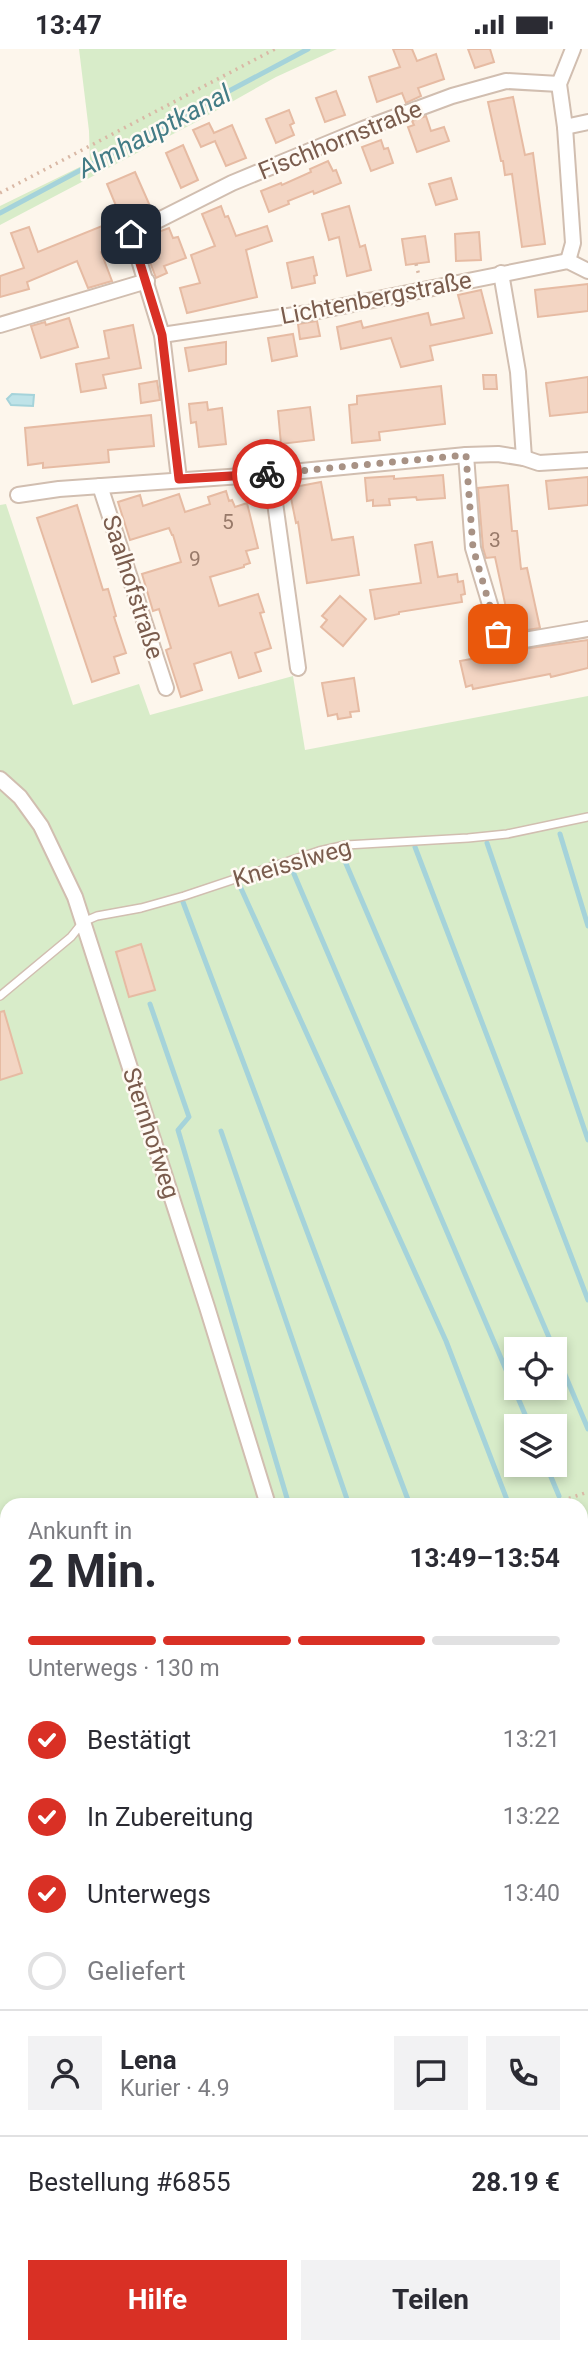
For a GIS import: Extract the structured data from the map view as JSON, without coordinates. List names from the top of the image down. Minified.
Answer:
{"streets":{"street":["Fischhornstraße","Lichtenbergstraße","Saalhofstraße","Sternhofweg"],"lane":["Kneisslweg"]},"crossings":[["Kneisslweg","Sternhofweg"]],"water":["Almhauptkanal"],"house_numbers":["5","3","9"],"page":{"status":"13:47","heading":["2 Min.","Ankunft in","13:49–13:54"],"panel":["Lena","Kurier · 4.9","Bestellung #6855","28.19 €"],"bar":"Unterwegs · 130 m","list":[["Bestätigt","13:21"],["In Zubereitung","13:22"],["Unterwegs","13:40"],"Geliefert"],"buttons":["Hilfe","Teilen"]}}
